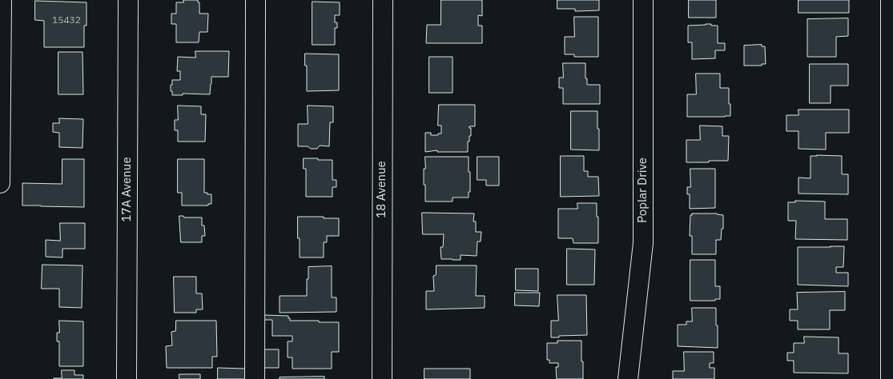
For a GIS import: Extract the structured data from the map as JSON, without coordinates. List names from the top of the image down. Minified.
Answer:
{"streets":{"street":["17A Avenue","18 Avenue","Poplar Drive"]},"house_numbers":["15432"]}
